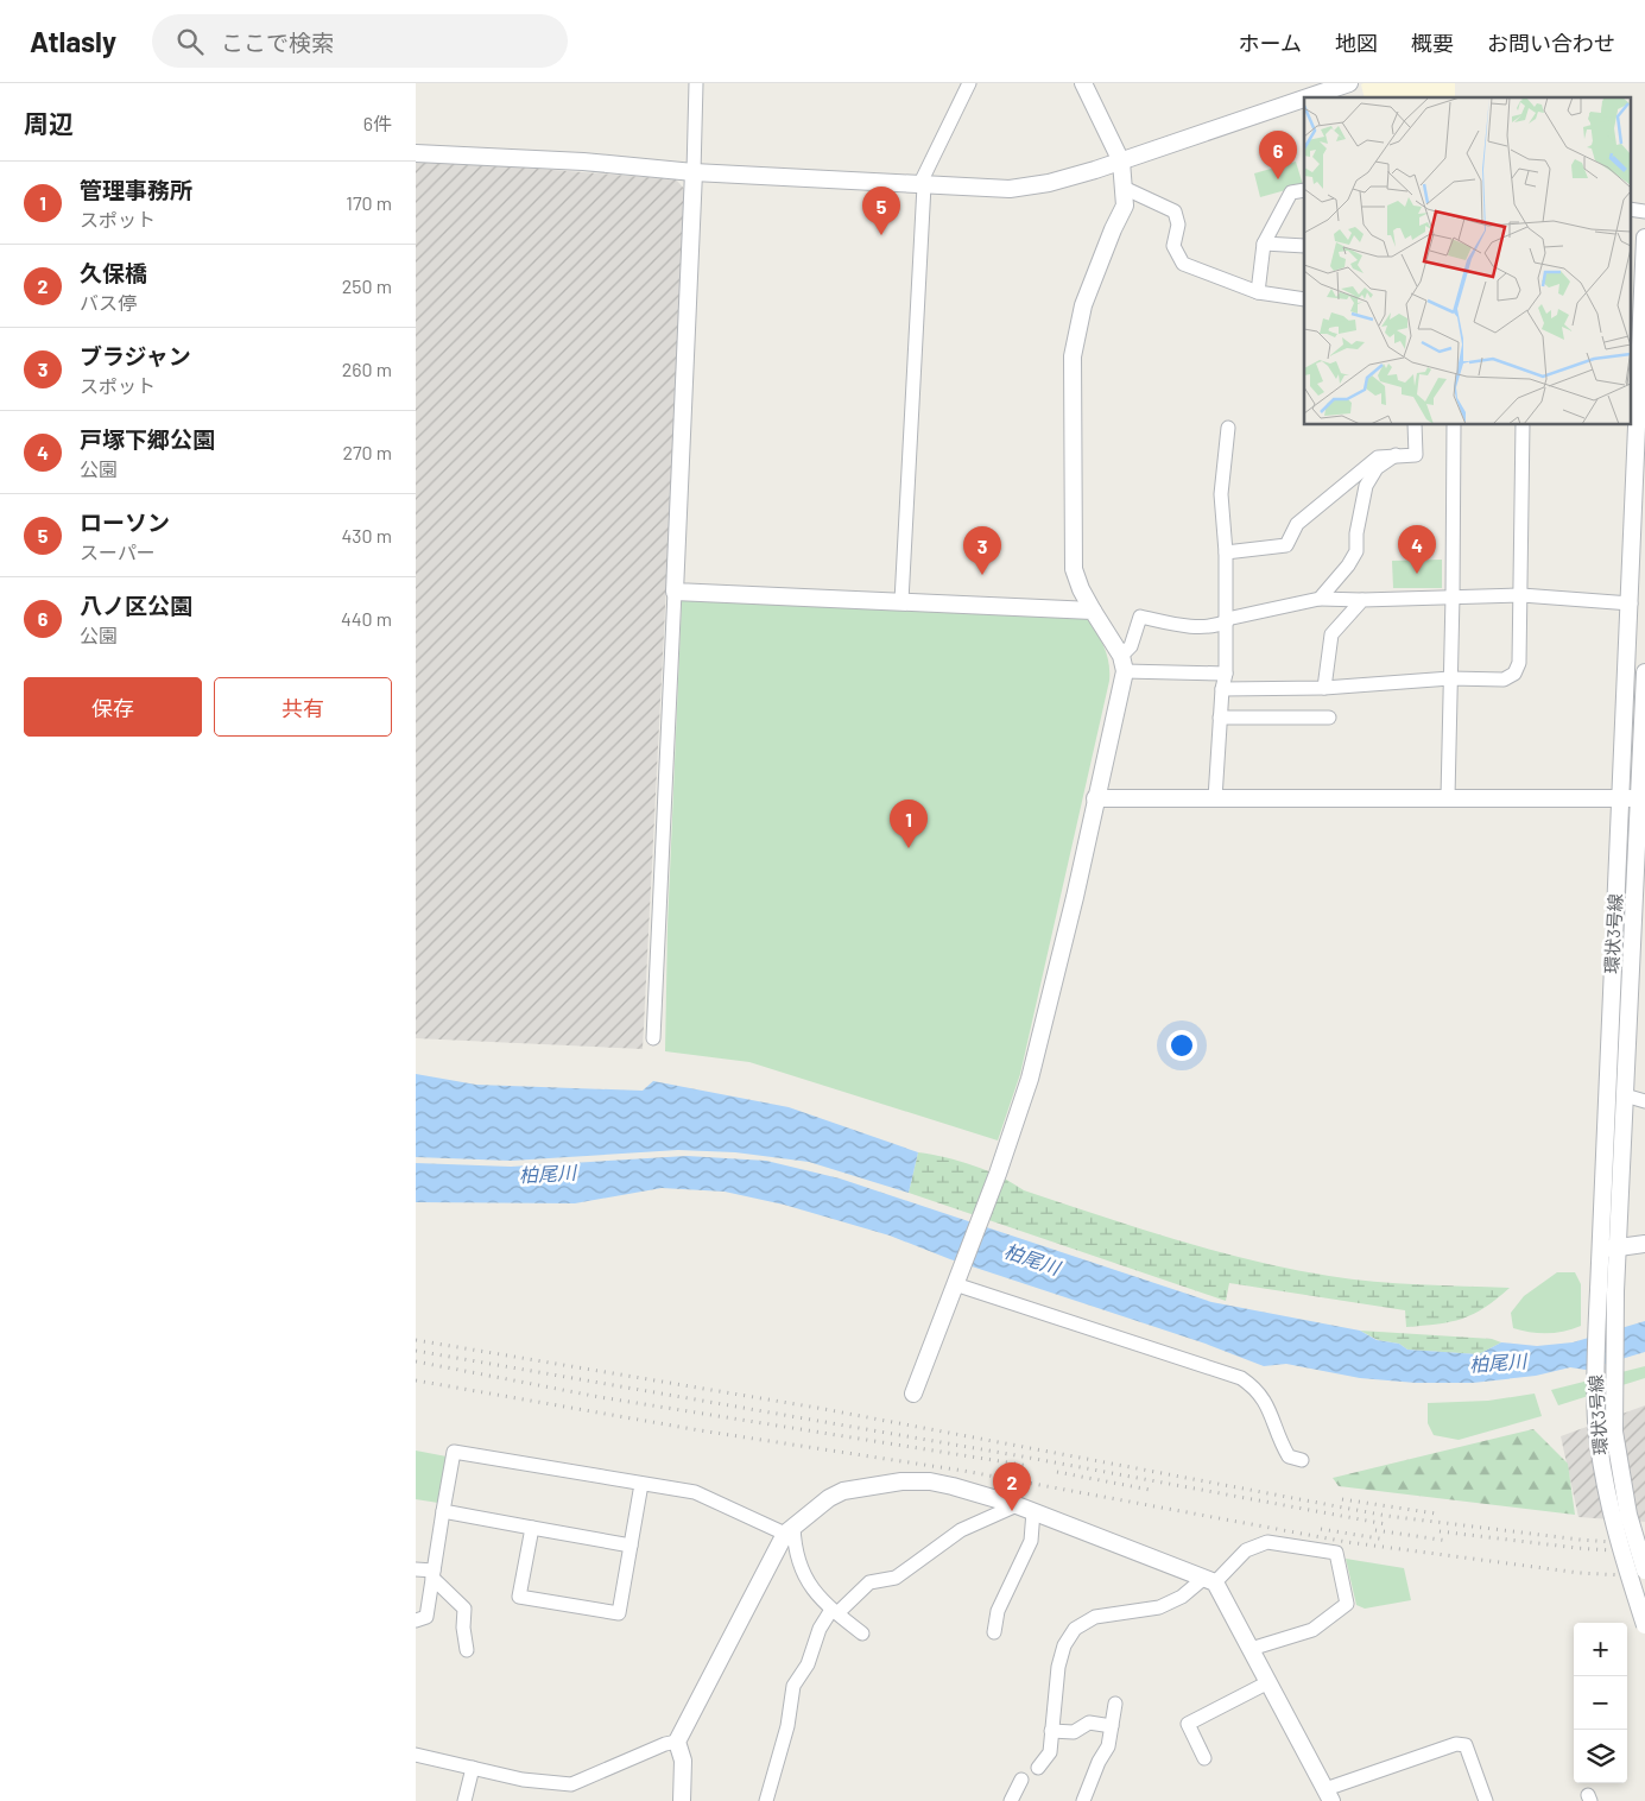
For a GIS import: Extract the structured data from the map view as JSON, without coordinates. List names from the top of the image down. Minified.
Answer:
{"streets":{"street":["環状3号線"]},"water":["柏尾川"],"page":{"header":"Atlasly","search":"ここで検索","nav":["ホーム","地図","概要","お問い合わせ"],"heading":["周辺","6件"],"pins":["6","5","4","3","1","2"],"list":[{"mark":"1","name":"管理事務所","note":"スポット","value":"170 m"},{"mark":"2","name":"久保橋","note":"バス停","value":"250 m"},{"mark":"3","name":"ブラジャン","note":"スポット","value":"260 m"},{"mark":"4","name":"戸塚下郷公園","note":"公園","value":"270 m"},{"mark":"5","name":"ローソン","note":"スーパー","value":"430 m"},{"mark":"6","name":"八ノ区公園","note":"公園","value":"440 m"}],"buttons":["保存","共有"],"map_buttons":["+","−"]}}
